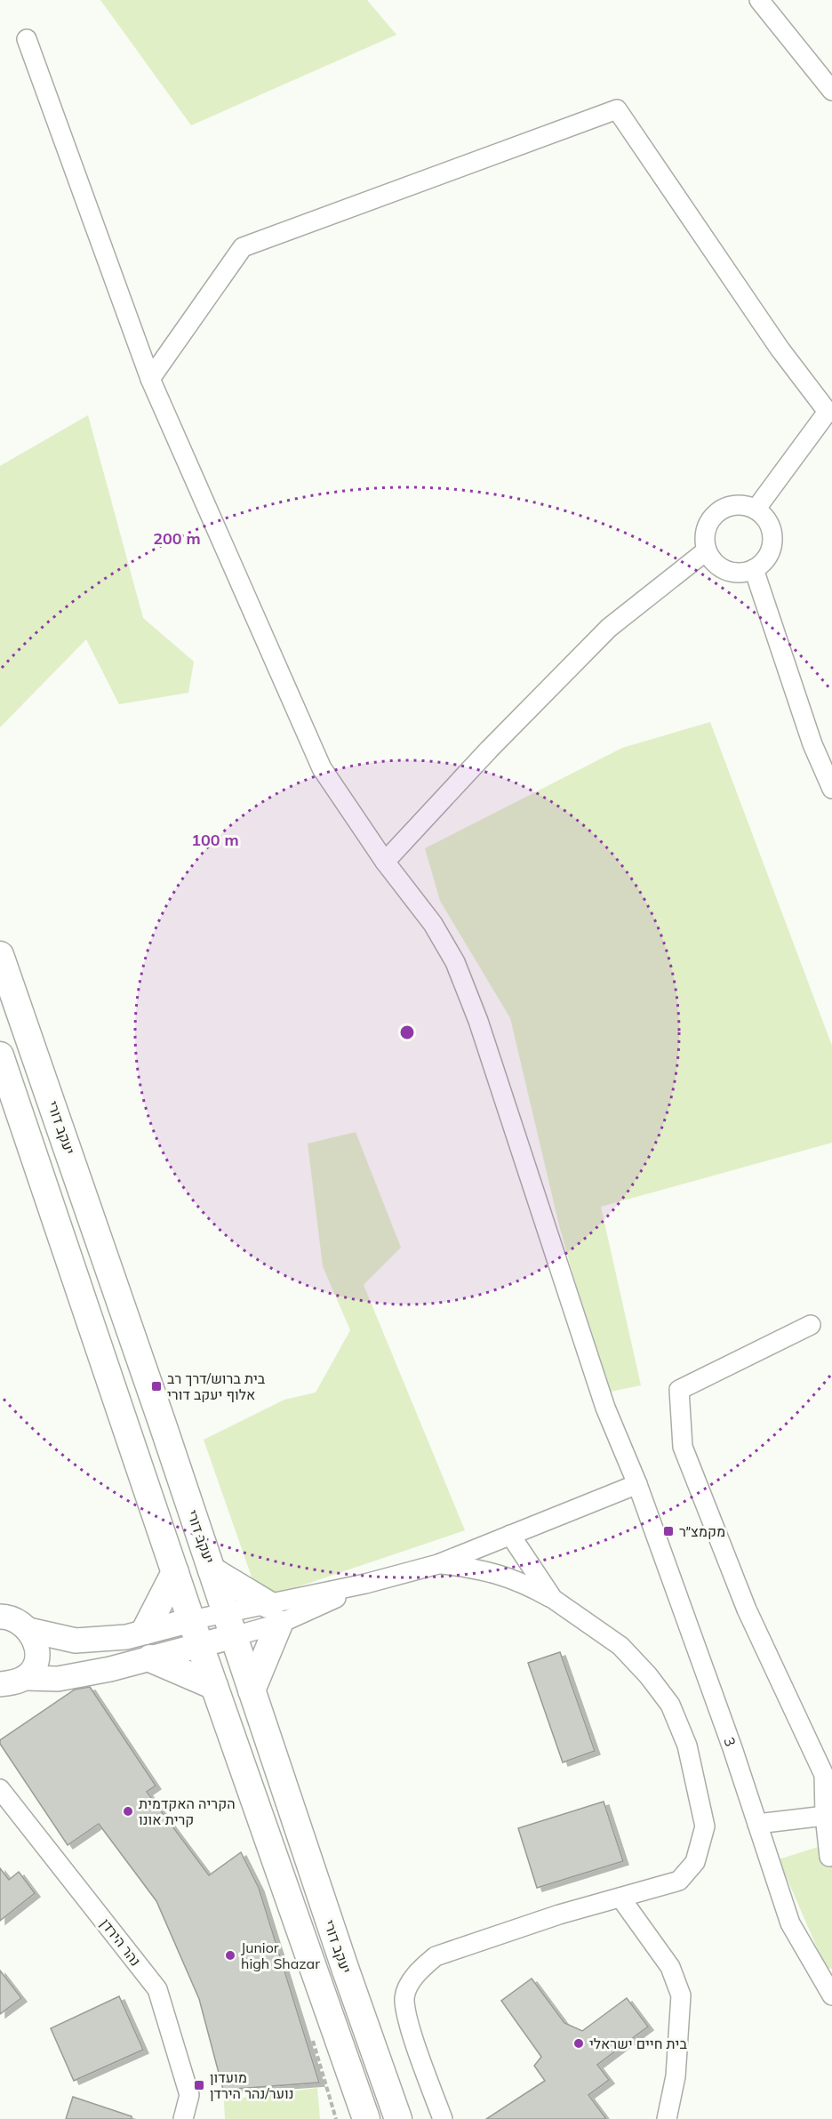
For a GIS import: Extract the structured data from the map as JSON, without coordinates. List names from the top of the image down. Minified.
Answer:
{"streets":{"main road":["יעקב דורי"],"street":["3","נהר הירדן"]},"places":{"transit":["בית ברוש/דרך רב אלוף יעקב דורי","מקמצ״ר","מועדון נוער/נהר הירדן"],"other":["הקריה האקדמית קרית אונו","Junior high Shazar","בית חיים ישראלי"]},"rings":["200 m","100 m"]}
